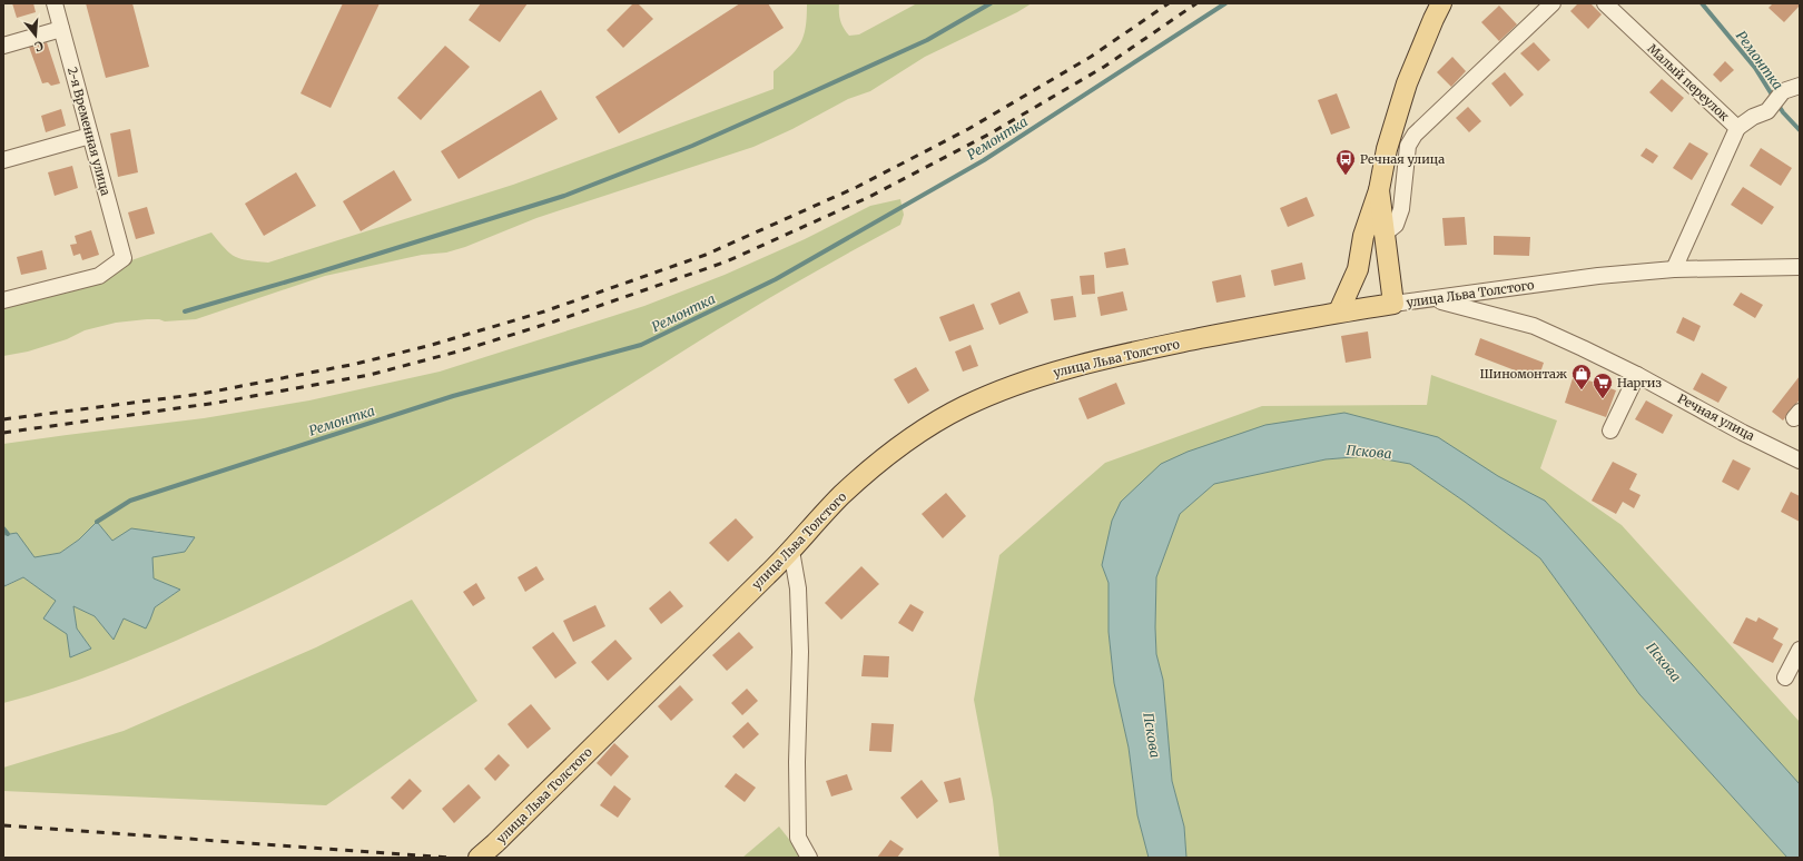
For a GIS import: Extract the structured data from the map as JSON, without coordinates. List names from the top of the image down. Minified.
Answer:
{"streets":{"main road":["улица Льва Толстого"],"street":["Малый переулок","2-я Временная улица","Речная улица"]},"crossings":[["Малый переулок","улица Льва Толстого"],["улица Льва Толстого","Речная улица"]],"water":["Ремонтка","Пскова"],"places":{"bus stop":["Речная улица"],"shop":["Шиномонтаж"],"supermarket":["Наргиз"]},"north":"bottom"}
